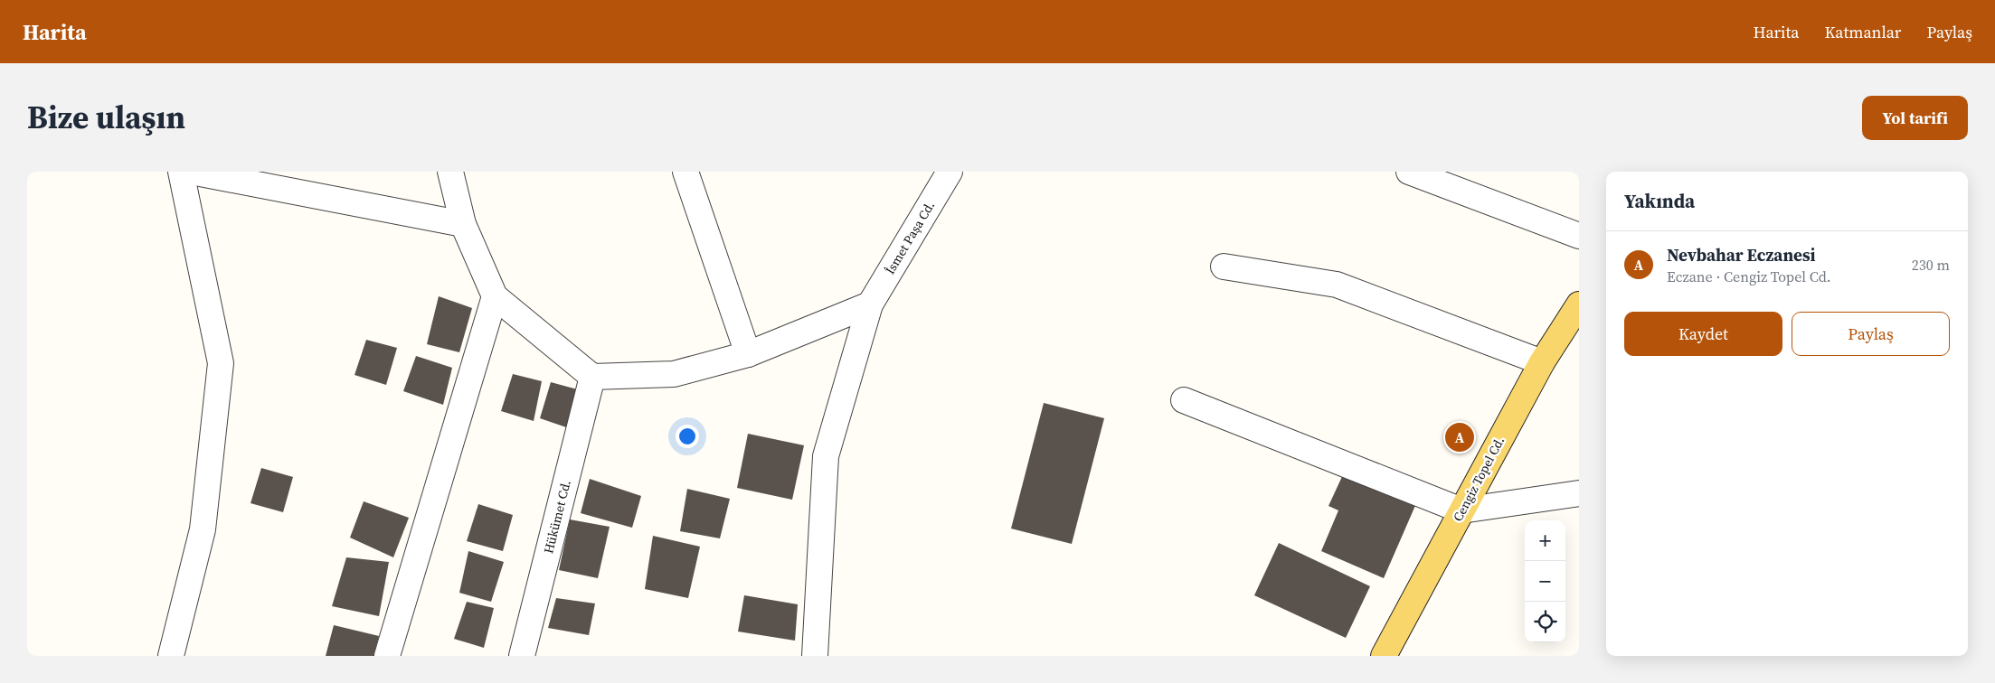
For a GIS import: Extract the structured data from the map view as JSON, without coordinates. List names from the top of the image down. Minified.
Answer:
{"streets":{"main road":["Cengiz Topel Cd."],"street":["İsmet Paşa Cd.","Hükümet Cd."]},"page":{"header":"Harita","nav":["Harita","Katmanlar","Paylaş"],"title":"Bize ulaşın","buttons":["Yol tarifi",["Kaydet","Paylaş"]],"heading":"Yakında","list":[{"mark":"A","name":"Nevbahar Eczanesi","note":"Eczane · Cengiz Topel Cd.","value":"230 m"}],"pins":"A","map_buttons":["+","−"]}}
